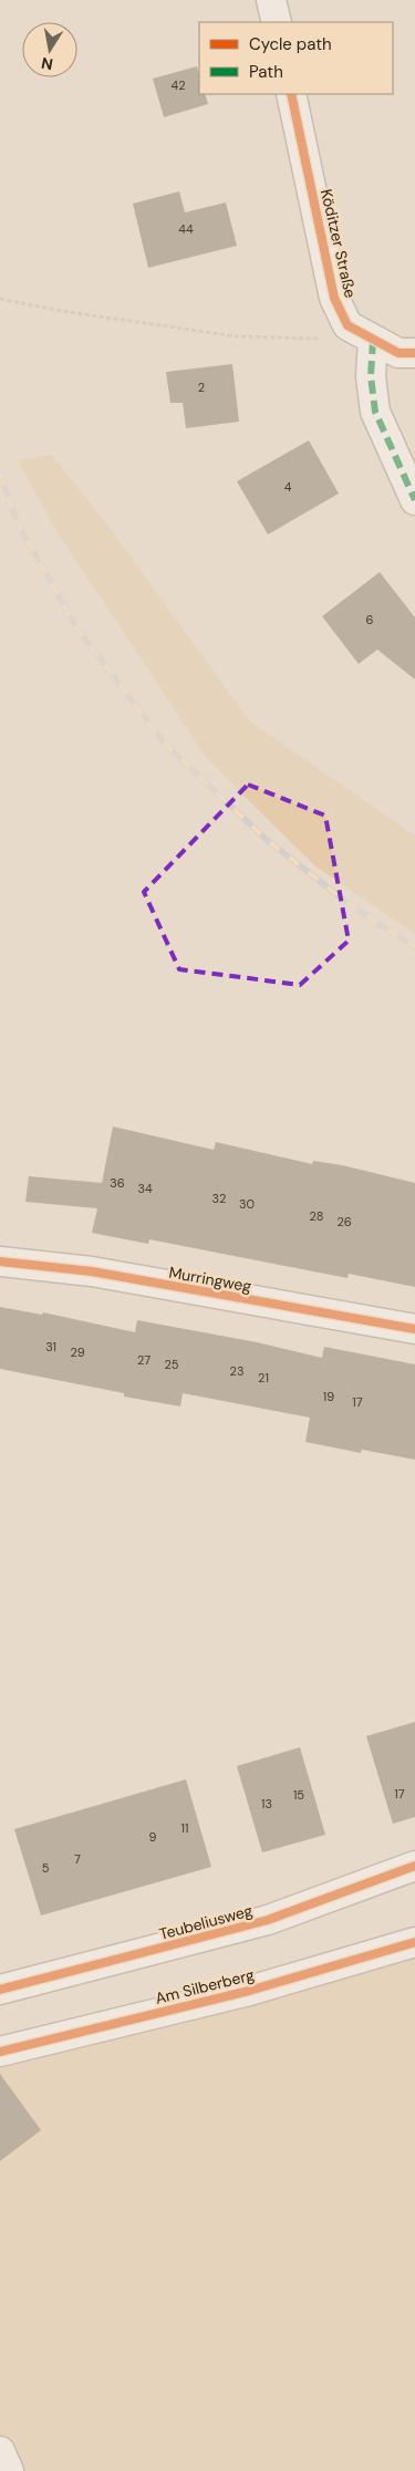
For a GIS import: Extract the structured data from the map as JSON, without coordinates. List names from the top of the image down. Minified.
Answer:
{"streets":{"street":["Köditzer Straße","Murringweg","Teubeliusweg","Am Silberberg"]},"house_numbers":["42","44","2","4","6","36","34","32","30","28","26","31","29","27","25","23","21","19","17","17","15","13","11","9","7","5"],"legend":["Cycle path","Path"],"north":"bottom"}
